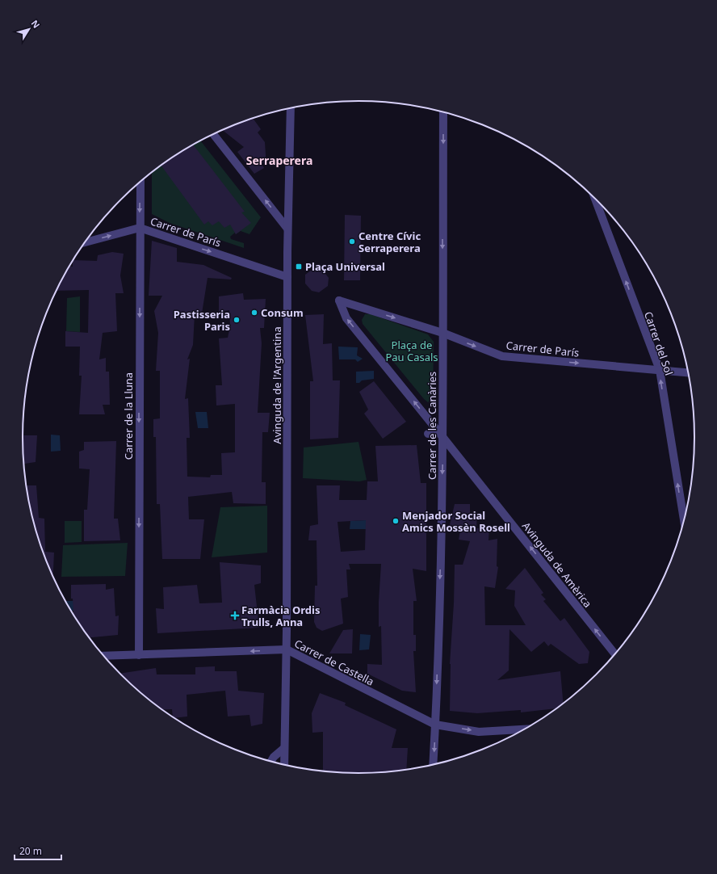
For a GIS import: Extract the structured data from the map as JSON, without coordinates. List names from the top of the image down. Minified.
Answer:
{"streets":{"street":["Carrer de París","Carrer del Sol","Avinguda de l'Argentina","Carrer de la Lluna","Carrer de les Canàries","Avinguda de Amèrica","Carrer de Castella"]},"crossings":[["Carrer de París","Carrer del Sol"],["Carrer de París","Avinguda de l'Argentina"],["Carrer de París","Carrer de la Lluna"],["Carrer de París","Carrer de les Canàries"],["Carrer de París","Avinguda de Amèrica"],["Avinguda de l'Argentina","Carrer de Castella"],["Carrer de la Lluna","Carrer de Castella"],["Carrer de les Canàries","Avinguda de Amèrica"],["Carrer de les Canàries","Carrer de Castella"]],"one_way":["Carrer de París","Carrer del Sol","Carrer de la Lluna","Carrer de les Canàries","Avinguda de Amèrica"],"districts":["Serraperera"],"parks":["Plaça de Pau Casals"],"places":{"other":["Centre Cívic Serraperera","Consum","Pastisseria Paris","Menjador Social Amics Mossèn Rosell"],"transit":["Plaça Universal"],"health":["Farmàcia Ordis Trulls, Anna"]},"scale_bar":"20 m","north":"top right"}
